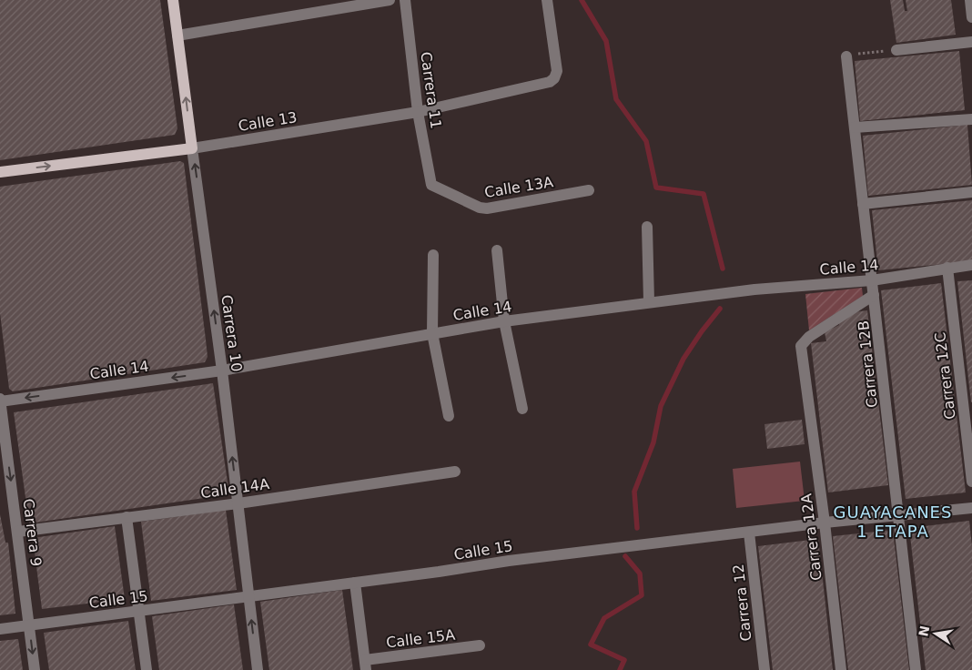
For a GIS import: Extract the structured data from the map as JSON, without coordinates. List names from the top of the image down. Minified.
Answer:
{"streets":{"main road":["Calle 13","Carrera 10"],"street":["Carrera 11","Calle 13A","Calle 14","Carrera 12B","Carrera 12C","Calle 14A","Carrera 9","Carrera 12A","Calle 15","Carrera 12","Calle 15A"]},"crossings":[["Carrera 11","Calle 13"],["Carrera 11","Calle 13A"],["Calle 13","Carrera 10"],["Calle 14","Carrera 10"],["Calle 14","Carrera 12B"],["Calle 14","Carrera 12C"],["Calle 14","Carrera 9"],["Carrera 10","Calle 14A"],["Carrera 10","Calle 15"],["Carrera 12B","Carrera 12A"],["Carrera 12B","Calle 15"],["Calle 14A","Carrera 9"],["Carrera 9","Calle 15"],["Carrera 12A","Calle 15"],["Calle 15","Carrera 12"]],"one_way":["Carrera 10","Carrera 9"],"districts":["GUAYACANES 1 ETAPA"],"north":"left"}
